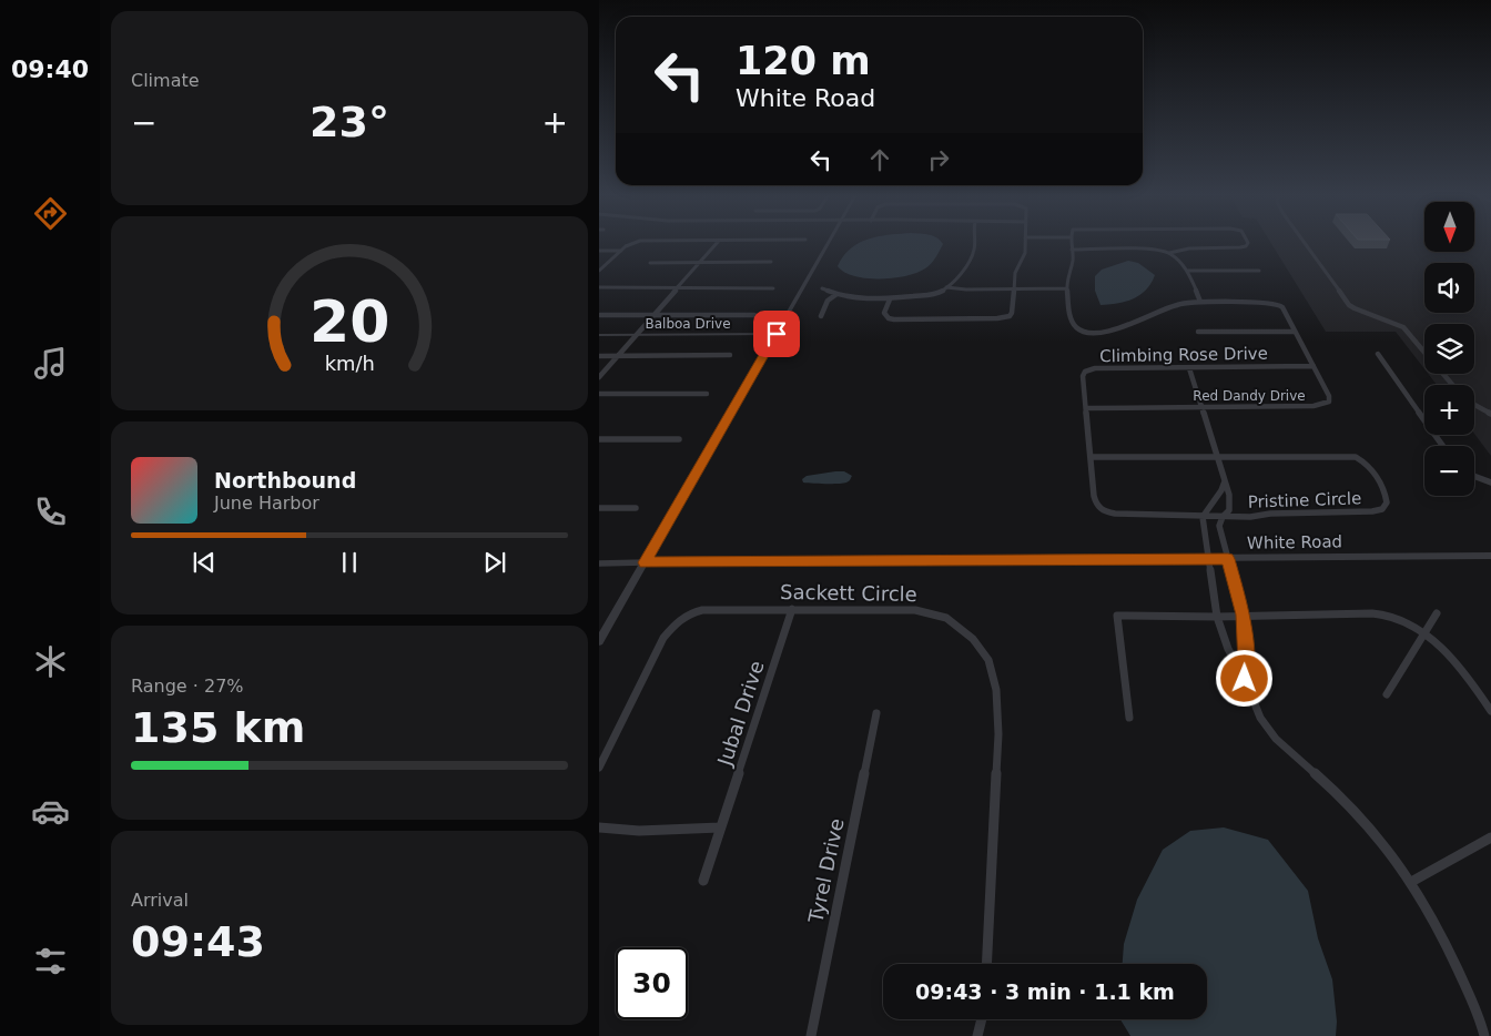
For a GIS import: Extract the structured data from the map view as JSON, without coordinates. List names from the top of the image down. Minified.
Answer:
{"streets":{"street":["Balboa Drive","Climbing Rose Drive","Red Dandy Drive","Pristine Circle","White Road","Sackett Circle","Jubal Drive","Tyrel Drive"]},"crossings":[["Climbing Rose Drive","Red Dandy Drive"],["Climbing Rose Drive","Pristine Circle"],["Sackett Circle","Jubal Drive"]],"north":"bottom","page":{"tabs":"09:40","tile":["Climate",["Range · 27%","135 km"],["Arrival","09:43"]],"turn":["120 m","White Road"],"heat":["−","23°","+"],"map_buttons":["+","−"],"song":["Northbound","June Harbor"],"limit":"30","trip":"09:43 · 3 min · 1.1 km","gauge":["20","km/h"]}}
